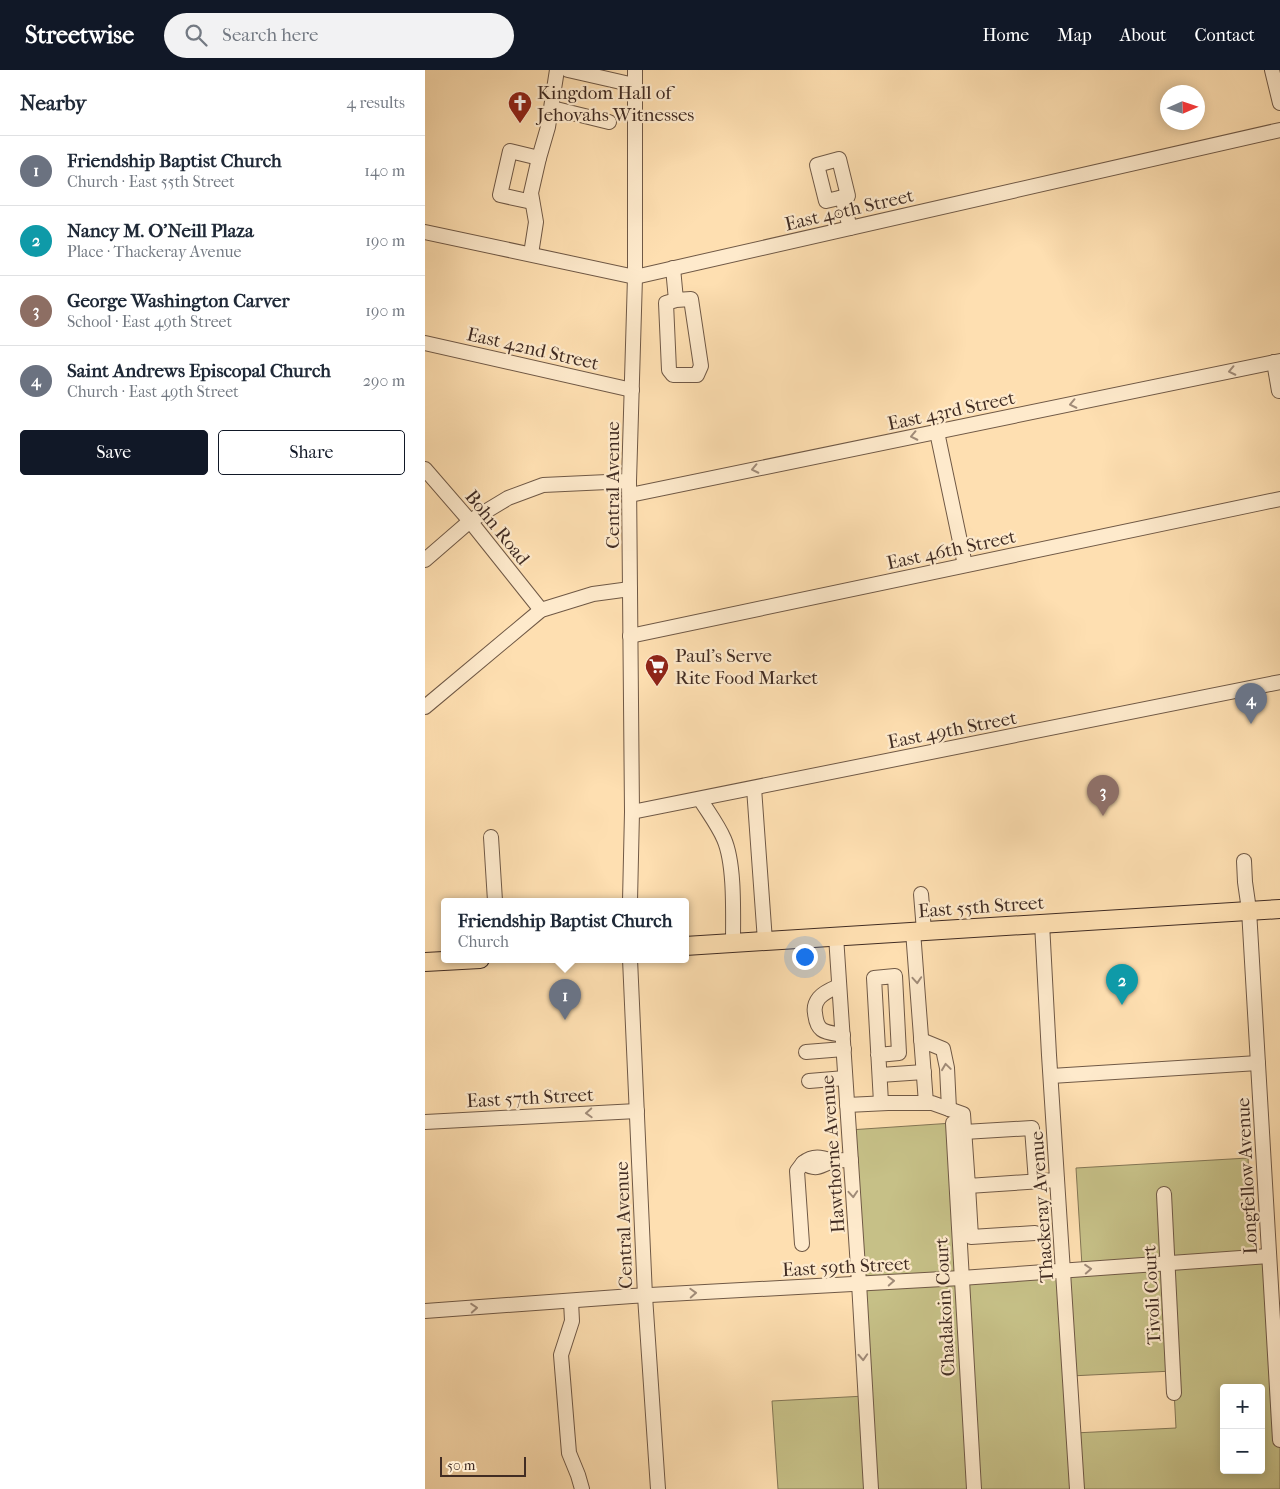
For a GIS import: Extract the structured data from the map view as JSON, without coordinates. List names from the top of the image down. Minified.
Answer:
{"streets":{"main road":["East 55th Street"],"street":["East 40th Street","East 42nd Street","East 43rd Street","Central Avenue","Bohn Road","East 46th Street","East 49th Street","East 57th Street","Hawthorne Avenue","Longfellow Avenue","Thackeray Avenue","East 59th Street","Tivoli Court","Chadakoin Court"]},"crossings":[["East 40th Street","Central Avenue"],["East 42nd Street","Central Avenue"],["East 43rd Street","Central Avenue"],["Central Avenue","East 46th Street"],["Central Avenue","East 49th Street"],["Central Avenue","East 57th Street"],["Central Avenue","East 59th Street"],["East 55th Street","Hawthorne Avenue"],["East 55th Street","Longfellow Avenue"],["East 55th Street","Thackeray Avenue"],["Hawthorne Avenue","East 59th Street"],["Longfellow Avenue","East 59th Street"],["Thackeray Avenue","East 59th Street"],["East 59th Street","Tivoli Court"],["East 59th Street","Chadakoin Court"]],"one_way":["East 43rd Street","East 57th Street","Hawthorne Avenue","East 59th Street"],"places":{"church":["Kingdom Hall of Jehovahs Witnesses"],"supermarket":["Paul's Serve Rite Food Market"]},"scale_bar":"50 m","north":"right","page":{"header":"Streetwise","search":"Search here","nav":["Home","Map","About","Contact"],"heading":["Nearby","4 results"],"list":[{"mark":"1","name":"Friendship Baptist Church","note":"Church · East 55th Street","value":"140 m"},{"mark":"2","name":"Nancy M. O'Neill Plaza","note":"Place · Thackeray Avenue","value":"190 m"},{"mark":"3","name":"George Washington Carver","note":"School · East 49th Street","value":"190 m"},{"mark":"4","name":"Saint Andrews Episcopal Church","note":"Church · East 49th Street","value":"290 m"}],"buttons":["Save","Share"],"pins":["4","3","2","1"],"popup":["Friendship Baptist Church","Church"],"map_buttons":["+","−"],"scale":"50 m"}}
